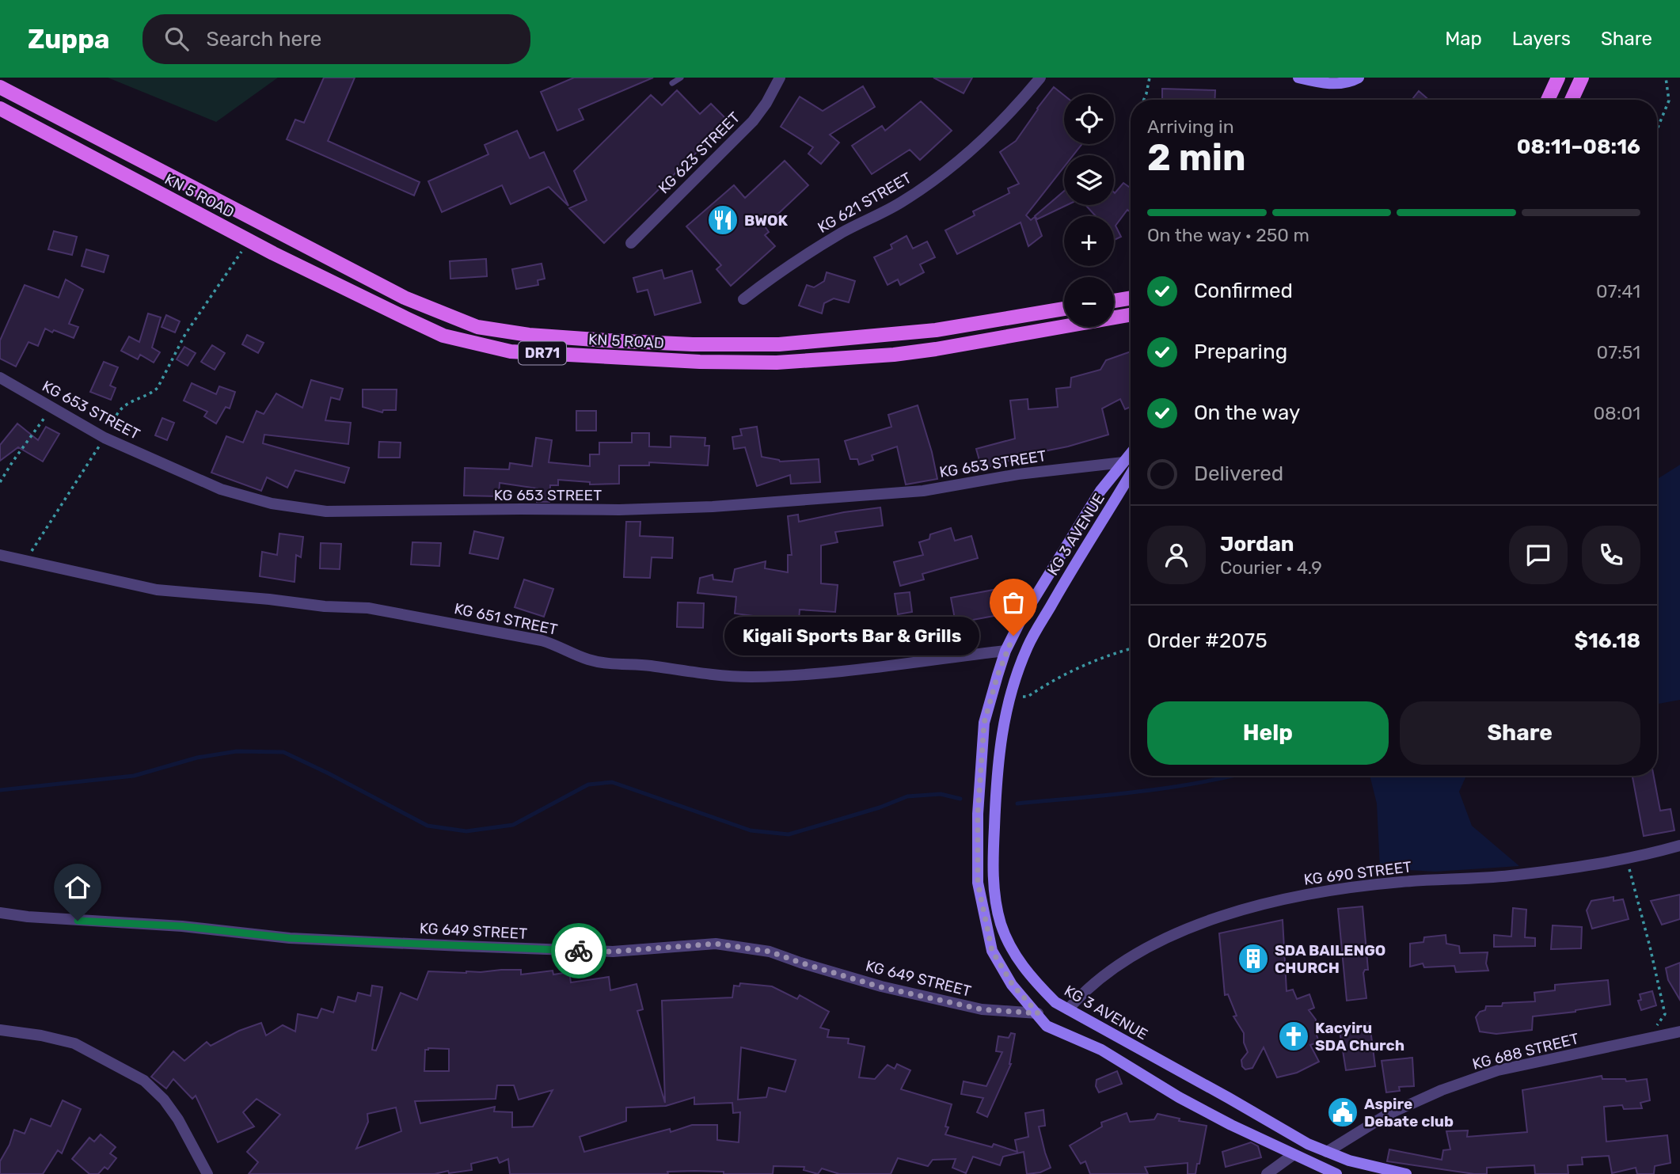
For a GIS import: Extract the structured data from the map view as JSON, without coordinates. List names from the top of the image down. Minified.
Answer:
{"streets":{"main road":["KN 5 ROAD","DR71","KG 3 AVENUE"],"street":["KG 623 STREET","KG 621 STREET","KG 653 STREET","KG 651 STREET","KG 690 STREET","KG 649 STREET","KG 688 STREET"]},"crossings":[["KG 653 STREET","KG 3 AVENUE"],["KG 3 AVENUE","KG 651 STREET"],["KG 3 AVENUE","KG 690 STREET"],["KG 3 AVENUE","KG 649 STREET"],["KG 3 AVENUE","KG 688 STREET"]],"places":{"restaurant":["BWOK"],"other":["Kigali Sports Bar & Grills"],"building":["SDA BAILENGO CHURCH"],"church":["Kacyiru SDA Church"],"public building":["Aspire Debate club"]},"page":{"header":"Zuppa","search":"Search here","nav":["Map","Layers","Share"],"map_buttons":["+","−"],"heading":["2 min","Arriving in","08:11–08:16"],"panel":["Jordan","Courier · 4.9","Order #2075","$16.18"],"bar":"On the way · 250 m","list":[["Confirmed","07:41"],["Preparing","07:51"],["On the way","08:01"],"Delivered"],"bubble":"Kigali Sports Bar & Grills","buttons":["Help","Share"]}}
